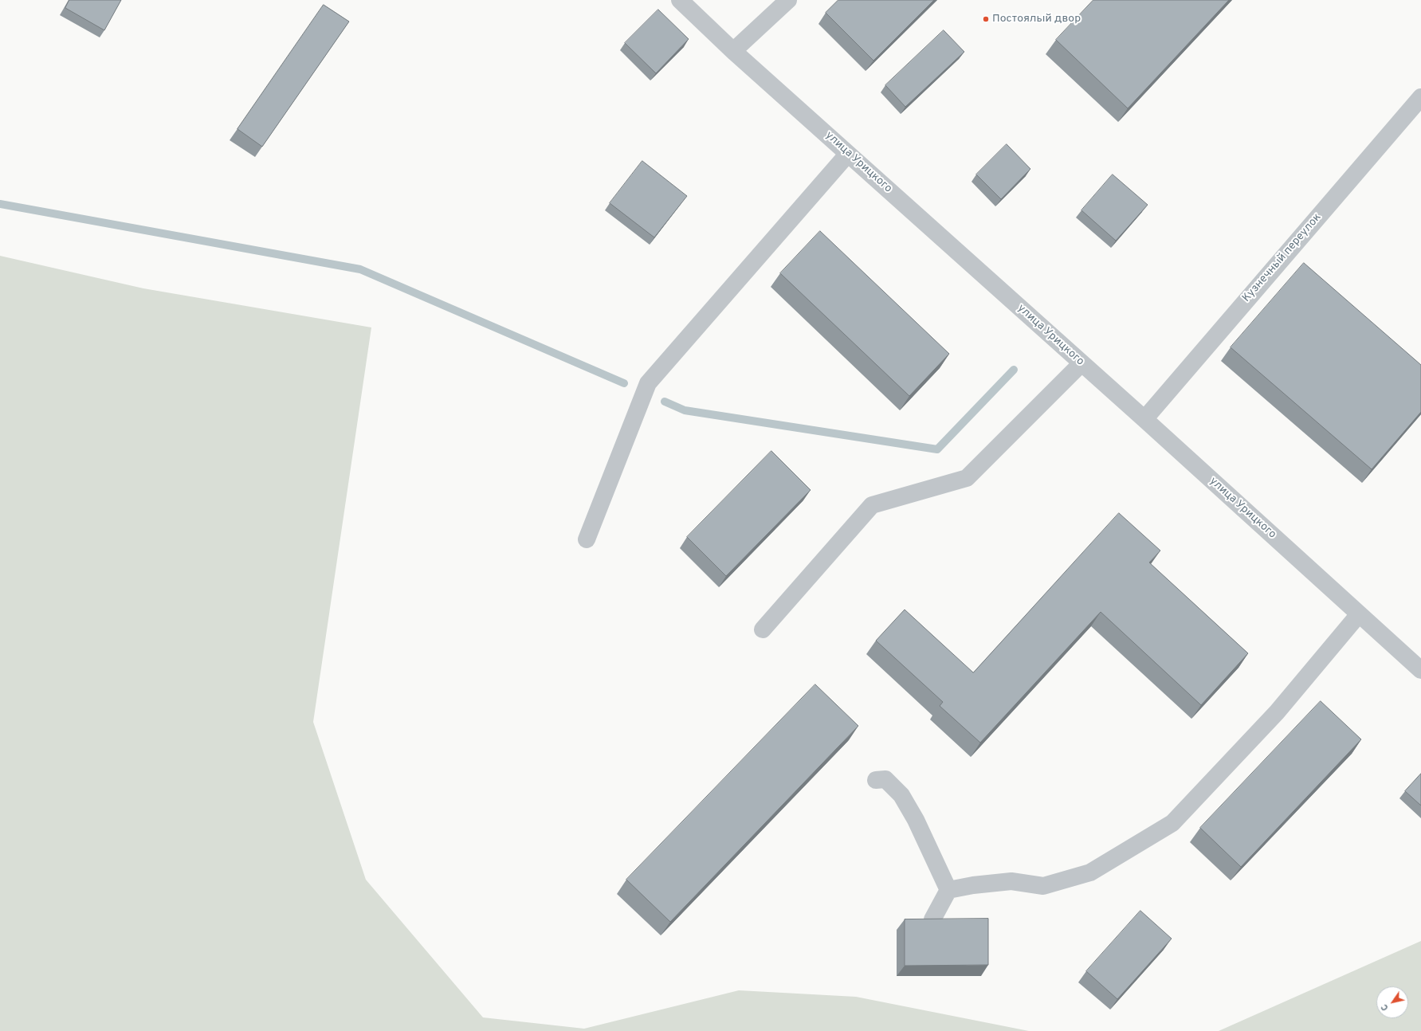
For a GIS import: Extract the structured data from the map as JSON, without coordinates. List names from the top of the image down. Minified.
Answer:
{"streets":{"street":["улица Урицкого","Кузнечный переулок"]},"crossings":[["улица Урицкого","Кузнечный переулок"]],"places":["Постоялый двор"],"north":"bottom left"}
